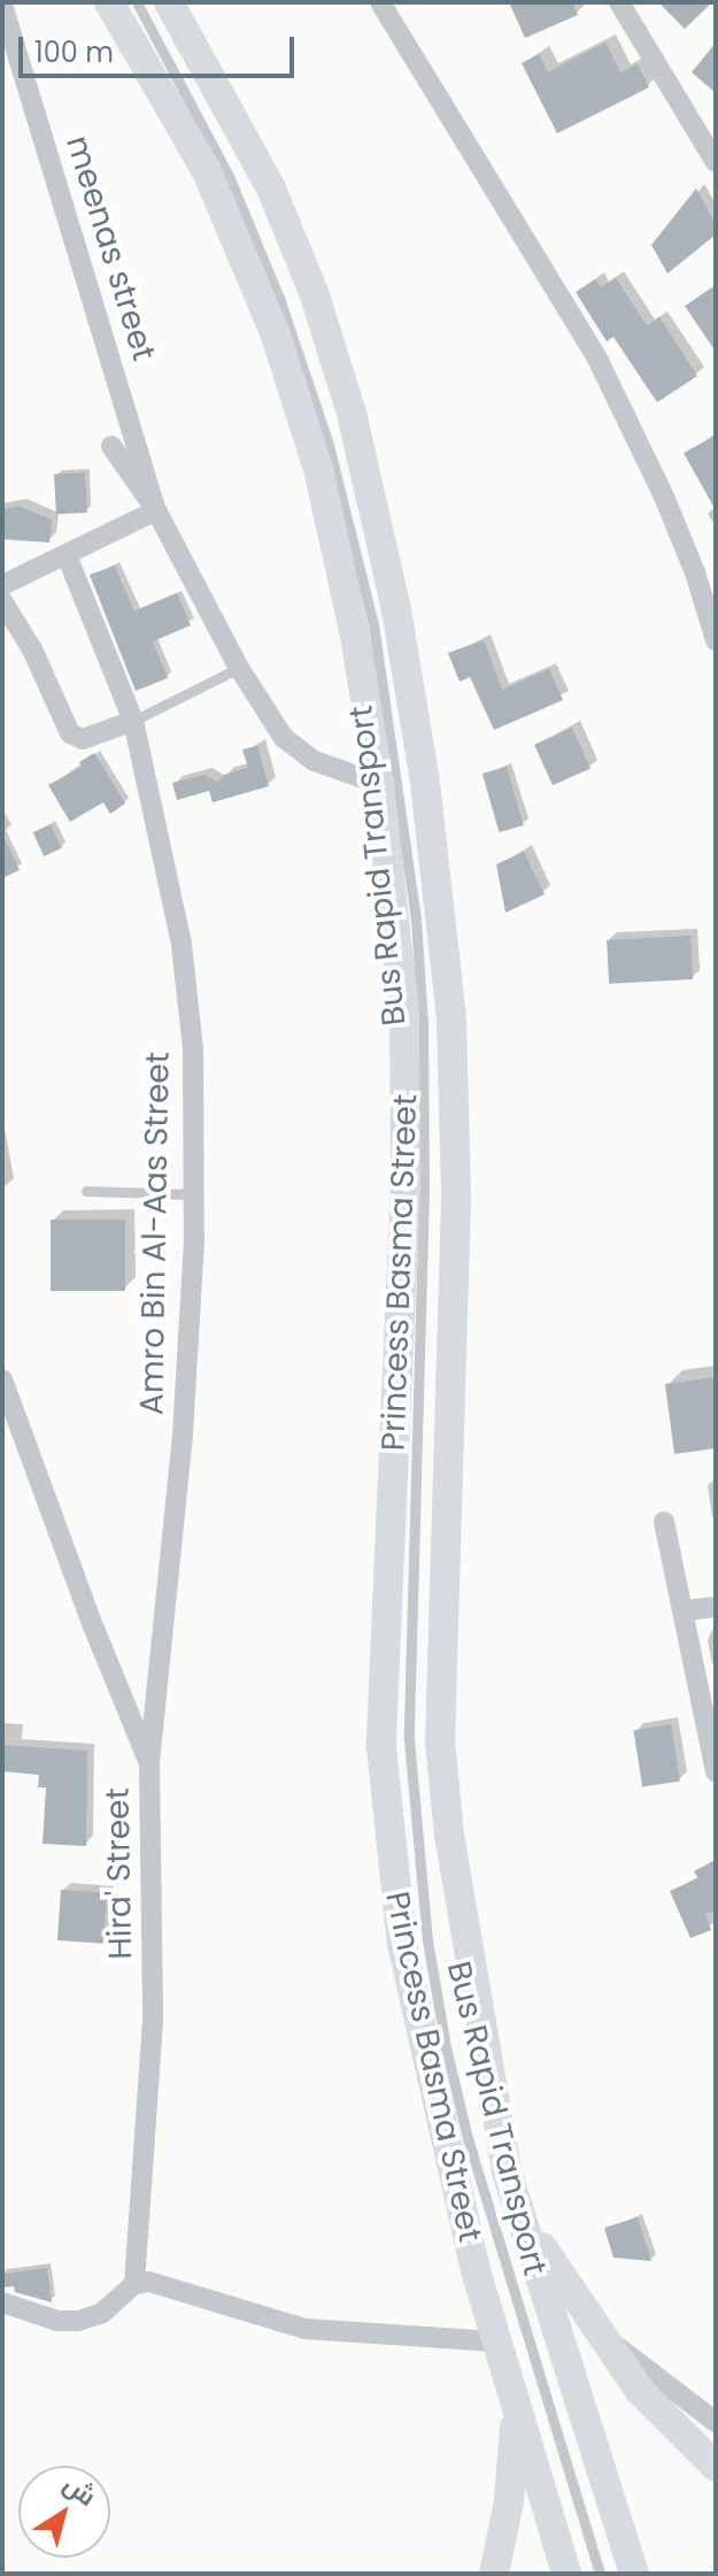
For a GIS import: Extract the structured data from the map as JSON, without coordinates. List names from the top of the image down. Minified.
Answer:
{"streets":{"main road":["Princess Basma Street"],"street":["meenas street","Amro Bin Al-Aas Street","Hira' Street"],"lane":["Bus Rapid Transport"]},"crossings":[["Amro Bin Al-Aas Street","Hira' Street"]],"scale_bar":"100 m","north":"top right"}
